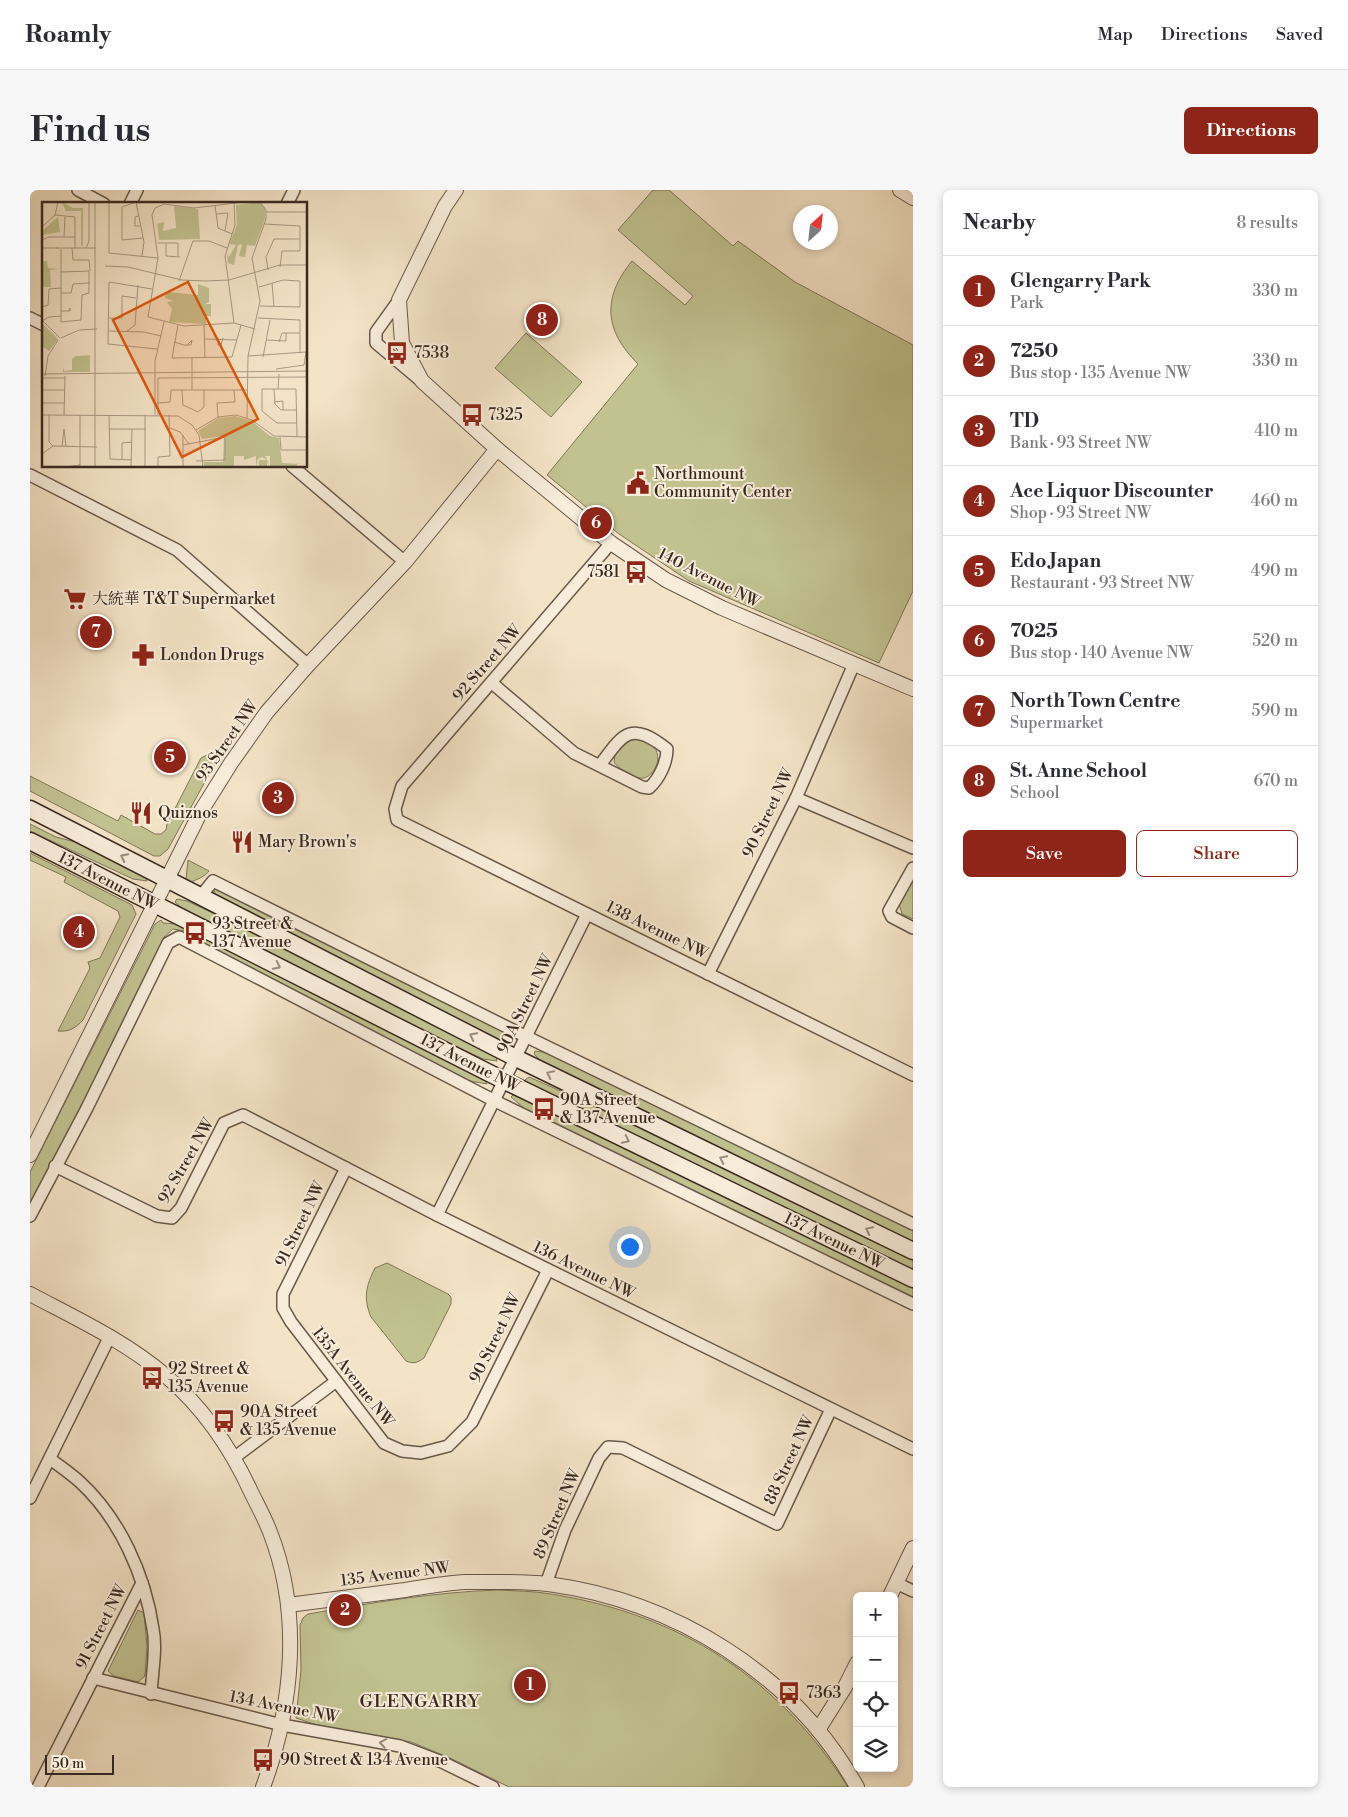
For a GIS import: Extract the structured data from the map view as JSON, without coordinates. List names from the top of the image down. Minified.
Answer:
{"streets":{"main road":["137 Avenue NW"],"street":["140 Avenue NW","92 Street NW","93 Street NW","90 Street NW","138 Avenue NW","90A Street NW","91 Street NW","136 Avenue NW","135A Avenue NW","88 Street NW","89 Street NW","135 Avenue NW","134 Avenue NW"]},"crossings":[["140 Avenue NW","92 Street NW"],["140 Avenue NW","93 Street NW"],["140 Avenue NW","90 Street NW"],["92 Street NW","137 Avenue NW"],["92 Street NW","138 Avenue NW"],["92 Street NW","136 Avenue NW"],["93 Street NW","137 Avenue NW"],["90 Street NW","138 Avenue NW"],["90 Street NW","136 Avenue NW"],["90 Street NW","135A Avenue NW"],["137 Avenue NW","90A Street NW"],["138 Avenue NW","90A Street NW"],["90A Street NW","136 Avenue NW"],["91 Street NW","136 Avenue NW"],["91 Street NW","135A Avenue NW"],["91 Street NW","134 Avenue NW"],["136 Avenue NW","88 Street NW"],["88 Street NW","89 Street NW"],["89 Street NW","135 Avenue NW"]],"one_way":["134 Avenue NW"],"districts":["GLENGARRY"],"places":{"bus stop":["7538","7325","7581","93 Street & 137 Avenue","90A Street & 137 Avenue","92 Street & 135 Avenue","90A Street & 135 Avenue","7363","90 Street & 134 Avenue"],"public building":["Northmount Community Center"],"supermarket":["大統華 T&T Supermarket"],"pharmacy":["London Drugs"],"restaurant":["Quiznos","Mary Brown's"]},"scale_bar":"50 m","north":"top right","page":{"header":"Roamly","nav":["Map","Directions","Saved"],"buttons":["Directions",["Save","Share"]],"title":"Find us","heading":["Nearby","8 results"],"list":[{"mark":"1","name":"Glengarry Park","note":"Park","value":"330 m"},{"mark":"2","name":"7250","note":"Bus stop · 135 Avenue NW","value":"330 m"},{"mark":"3","name":"TD","note":"Bank · 93 Street NW","value":"410 m"},{"mark":"4","name":"Ace Liquor Discounter","note":"Shop · 93 Street NW","value":"460 m"},{"mark":"5","name":"Edo Japan","note":"Restaurant · 93 Street NW","value":"490 m"},{"mark":"6","name":"7025","note":"Bus stop · 140 Avenue NW","value":"520 m"},{"mark":"7","name":"North Town Centre","note":"Supermarket","value":"590 m"},{"mark":"8","name":"St. Anne School","note":"School","value":"670 m"}],"pins":["8","6","7","5","3","4","2","1"],"map_buttons":["+","−"],"scale":"50 m"}}
